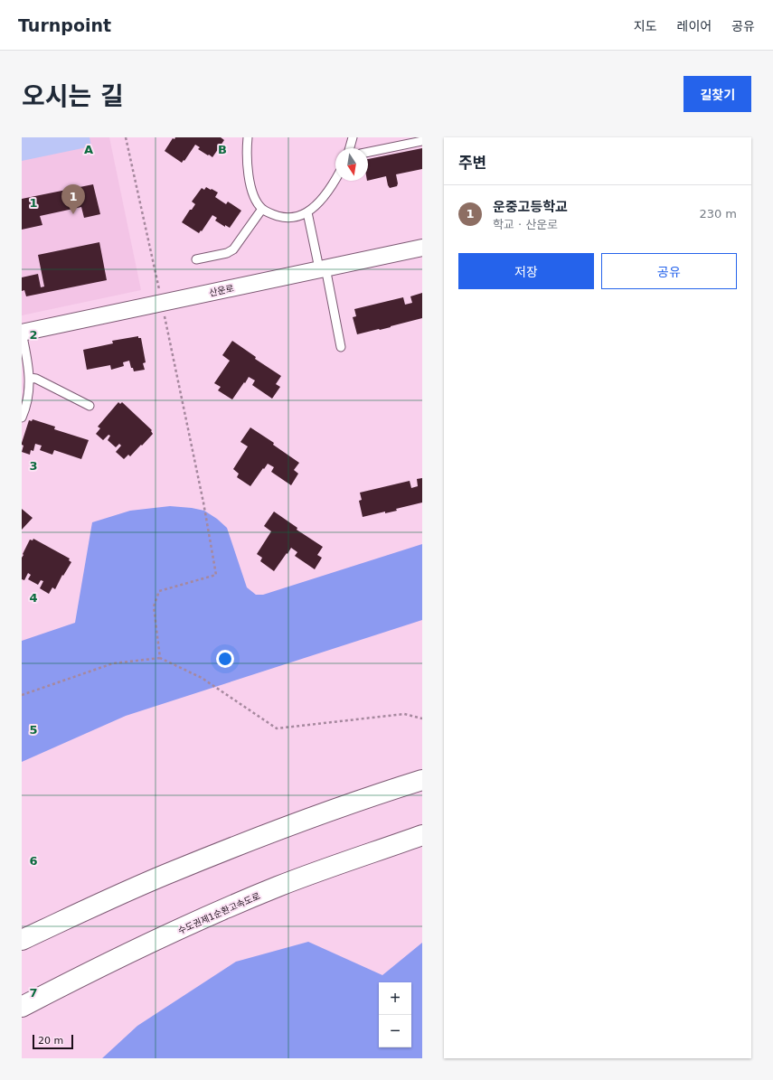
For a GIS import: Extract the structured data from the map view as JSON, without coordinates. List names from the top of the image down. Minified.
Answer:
{"streets":{"highway":["수도권제1순환고속도로"],"street":["산운로"]},"scale_bar":"20 m","north":"bottom","page":{"header":"Turnpoint","nav":["지도","레이어","공유"],"title":"오시는 길","buttons":["길찾기",["저장","공유"]],"heading":"주변","pins":"1","list":[{"mark":"1","name":"운중고등학교","note":"학교 · 산운로","value":"230 m"}],"map_buttons":["+","−"],"scale":"20 m"},"grid":{"columns":["A","B"],"rows":["1","2","3","4","5","6","7"]}}
